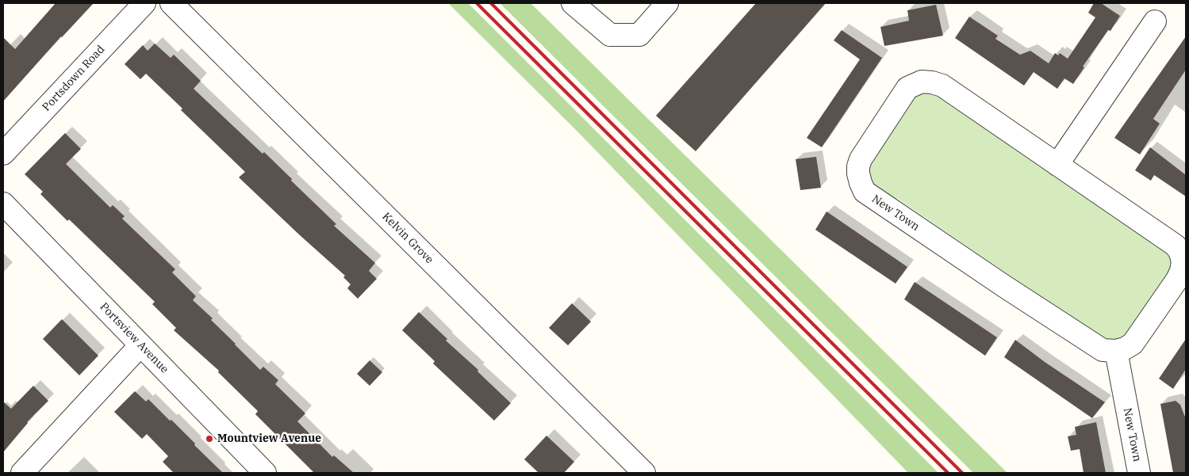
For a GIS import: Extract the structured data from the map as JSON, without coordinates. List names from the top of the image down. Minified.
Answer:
{"streets":{"street":["Portsdown Road","New Town","Kelvin Grove","Portsview Avenue"]},"places":["Mountview Avenue"]}
